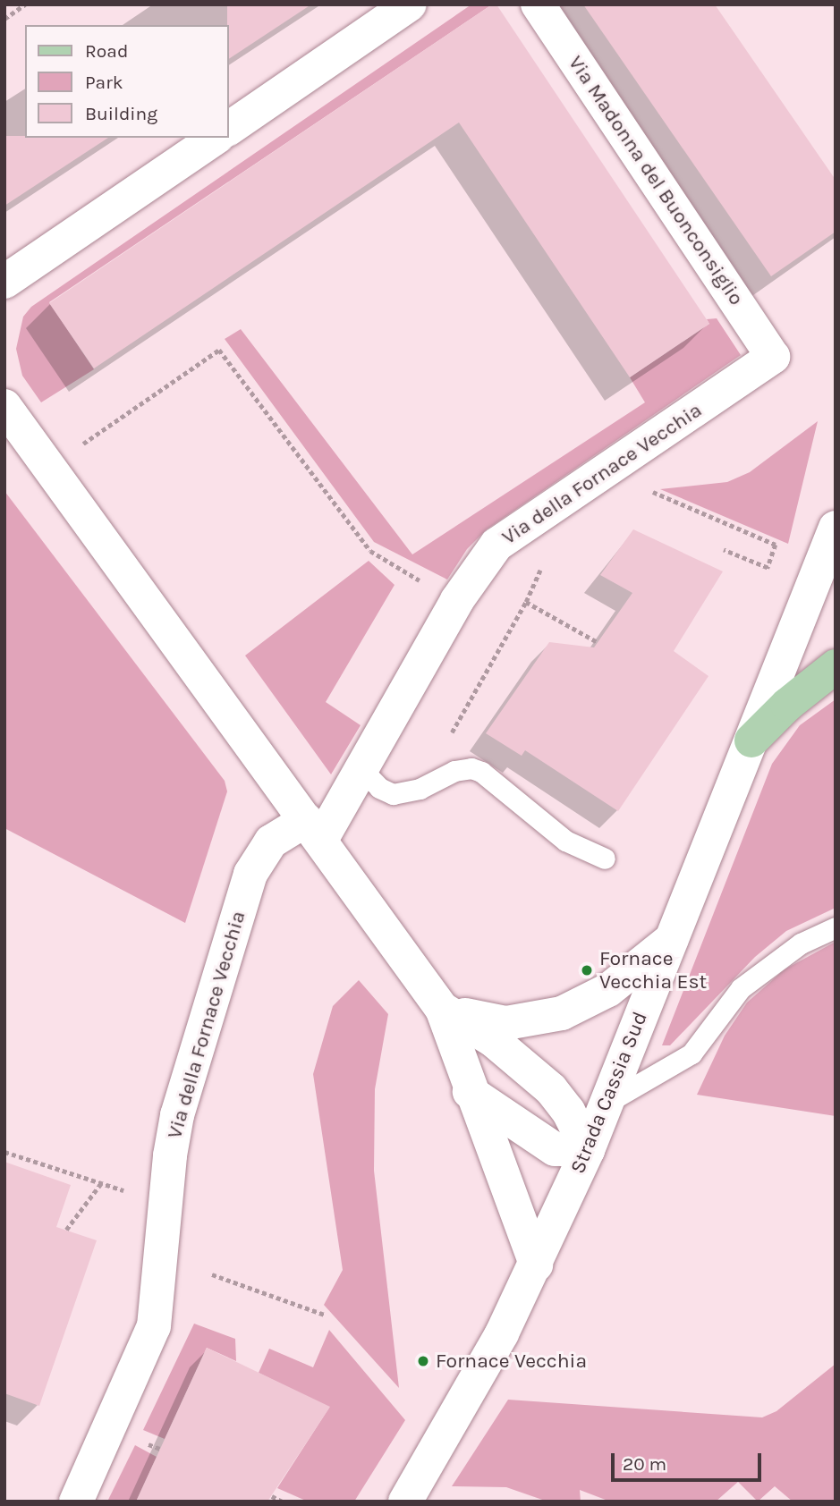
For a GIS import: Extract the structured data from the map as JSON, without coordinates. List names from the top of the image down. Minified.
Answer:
{"streets":{"street":["Via Madonna del Buonconsiglio","Via della Fornace Vecchia","Strada Cassia Sud"]},"crossings":[["Via Madonna del Buonconsiglio","Via della Fornace Vecchia"]],"places":["Fornace Vecchia Est","Fornace Vecchia"],"legend":["Road","Park","Building"],"scale_bar":"20 m"}
